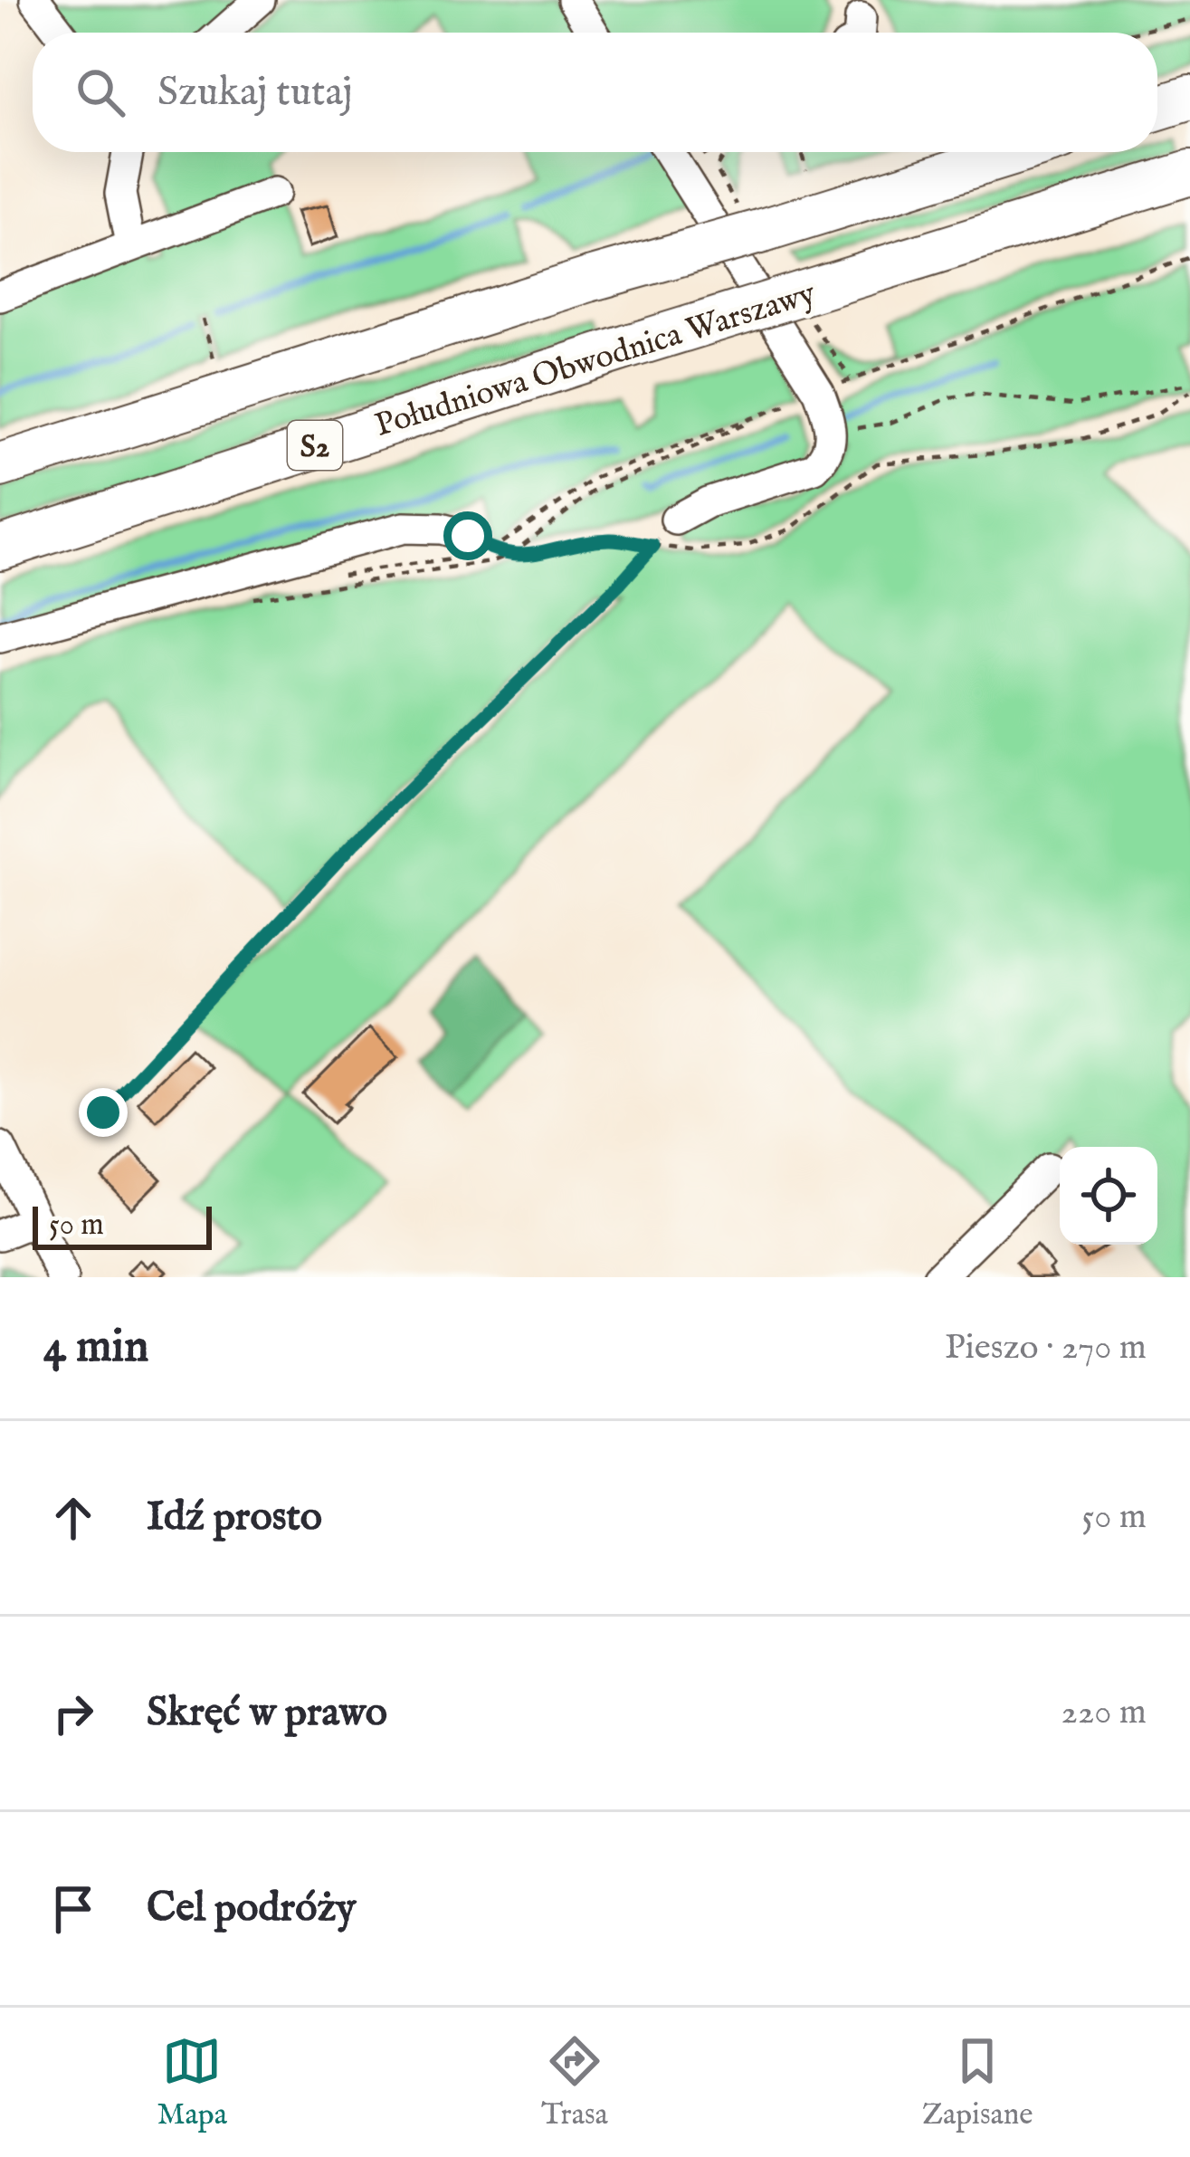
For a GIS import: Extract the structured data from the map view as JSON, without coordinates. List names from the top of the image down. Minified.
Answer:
{"streets":{"highway":["Południowa Obwodnica Warszawy","S2"]},"scale_bar":"50 m","page":{"search":"Szukaj tutaj","scale":"50 m","heading":["4 min","Pieszo · 270 m"],"list":[["Idź prosto","50 m"],["Skręć w prawo","220 m"],"Cel podróży"],"nav":["Mapa","Trasa","Zapisane"]}}
